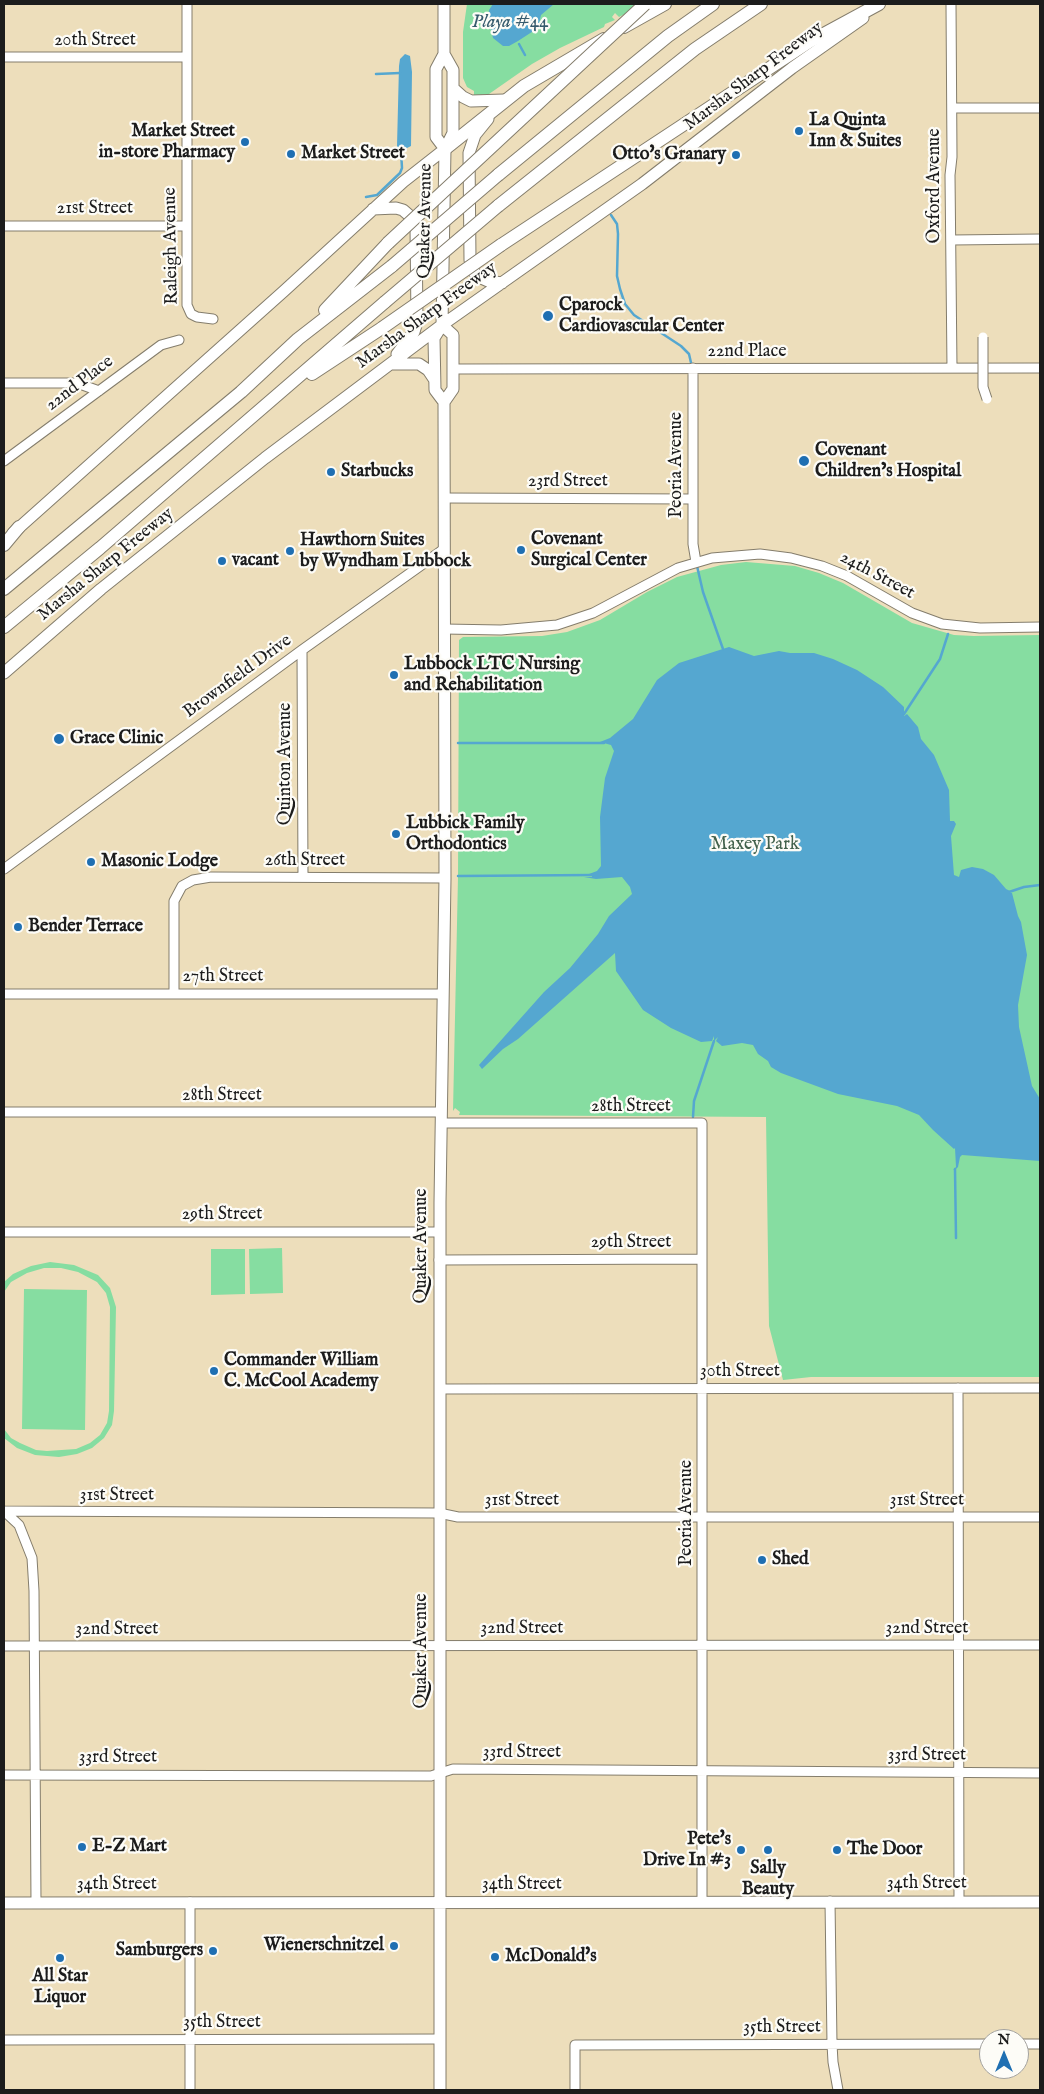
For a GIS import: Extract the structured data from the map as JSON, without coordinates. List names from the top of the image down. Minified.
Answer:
{"streets":{"highway":["Marsha Sharp Freeway"],"main road":["Quaker Avenue","34th Street"],"street":["20th Street","Oxford Avenue","21st Street","Raleigh Avenue","22nd Place","Peoria Avenue","23rd Street","24th Street","Brownfield Drive","Quinton Avenue","26th Street","27th Street","28th Street","29th Street","30th Street","31st Street","32nd Street","33rd Street","35th Street"]},"crossings":[["20th Street","Raleigh Avenue"],["Marsha Sharp Freeway","Quaker Avenue"],["Oxford Avenue","22nd Place"],["21st Street","Raleigh Avenue"],["Quaker Avenue","22nd Place"],["Quaker Avenue","23rd Street"],["Quaker Avenue","24th Street"],["Quaker Avenue","Brownfield Drive"],["Quaker Avenue","26th Street"],["Quaker Avenue","27th Street"],["Quaker Avenue","28th Street"],["Quaker Avenue","29th Street"],["Quaker Avenue","30th Street"],["Quaker Avenue","31st Street"],["Quaker Avenue","32nd Street"],["Quaker Avenue","33rd Street"],["Quaker Avenue","34th Street"],["Quaker Avenue","35th Street"],["22nd Place","Peoria Avenue"],["Peoria Avenue","23rd Street"],["Peoria Avenue","24th Street"],["Peoria Avenue","28th Street"],["Peoria Avenue","29th Street"],["Peoria Avenue","30th Street"],["Peoria Avenue","31st Street"],["Peoria Avenue","32nd Street"],["Peoria Avenue","33rd Street"],["Peoria Avenue","34th Street"],["Brownfield Drive","Quinton Avenue"],["Quinton Avenue","26th Street"],["26th Street","27th Street"]],"water":["Playa #44"],"parks":["Maxey Park"],"places":["La Quinta Inn & Suites","Market Street in-store Pharmacy","Market Street","Otto's Granary","Cparock Cardiovascular Center","Covenant Children’s Hospital","Starbucks","Covenant Surgical Center","Hawthorn Suites by Wyndham Lubbock","vacant","Lubbock LTC Nursing and Rehabilitation","Grace Clinic","Lubbick Family Orthodontics","Masonic Lodge","Bender Terrace","Commander William C. McCool Academy","Shed","E-Z Mart","Pete's Drive In #3","Sally Beauty","The Door","Wienerschnitzel","Samburgers","McDonald's","All Star Liquor"],"north":"top"}
